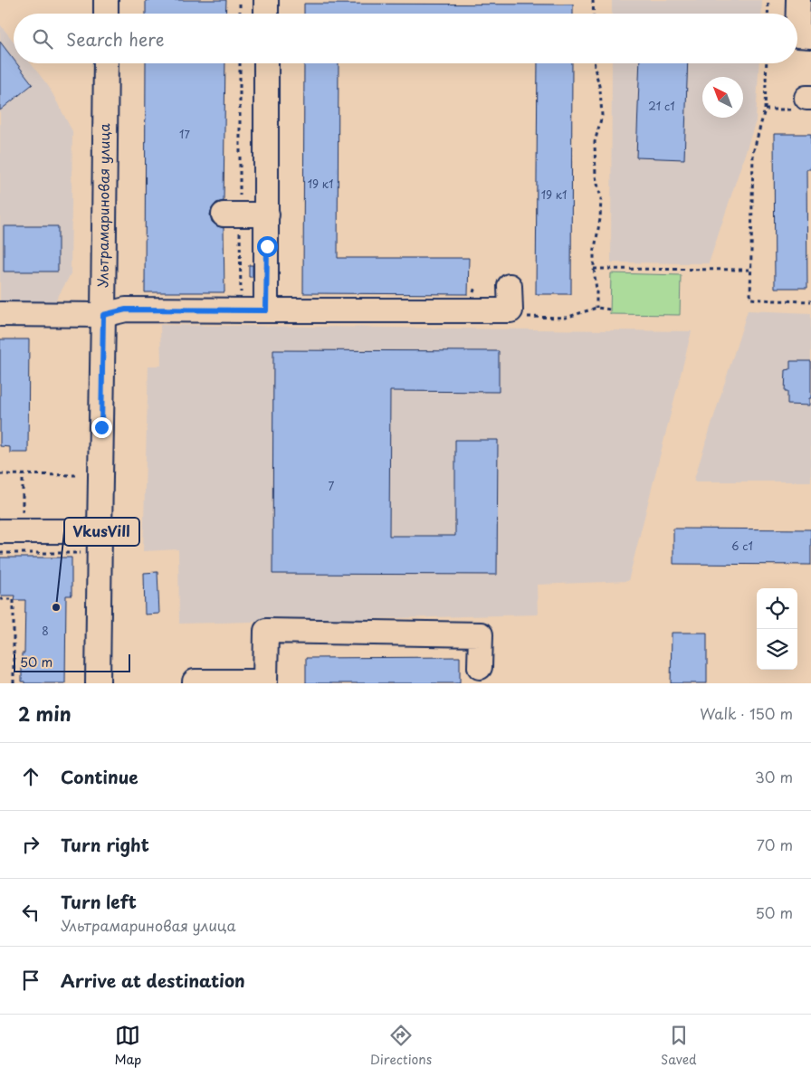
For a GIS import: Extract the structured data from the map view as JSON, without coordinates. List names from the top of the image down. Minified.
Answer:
{"streets":{"street":["Ультрамариновая улица"]},"places":["VkusVill"],"house_numbers":["21 с1","17","19 к1","19 к1","7","6 с1","8"],"scale_bar":"50 m","north":"top left","page":{"search":"Search here","scale":"50 m","heading":["2 min","Walk · 150 m"],"list":[["Continue","30 m"],["Turn right","70 m"],["Turn left","Ультрамариновая улица","50 m"],"Arrive at destination"],"nav":["Map","Directions","Saved"]}}
